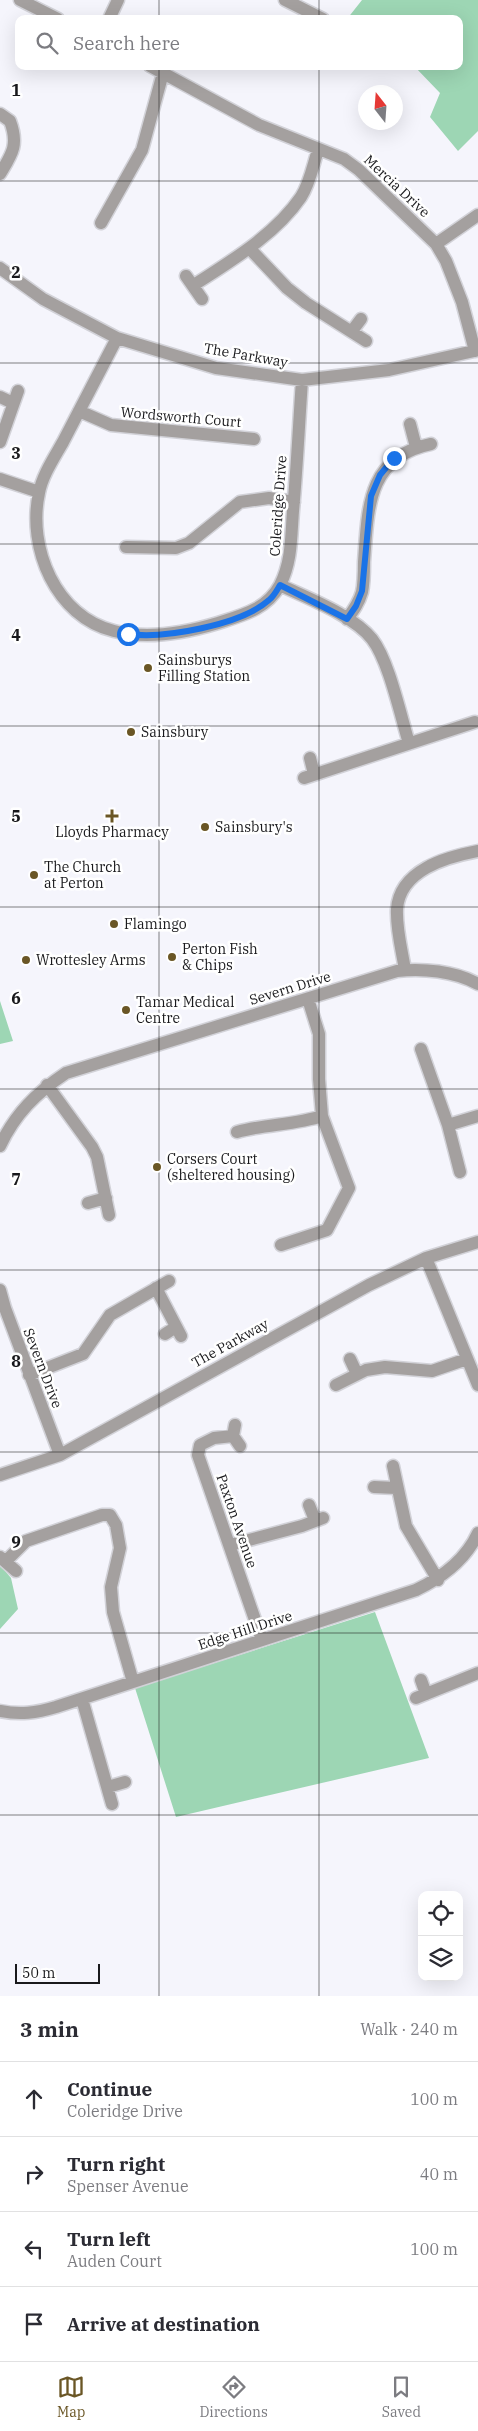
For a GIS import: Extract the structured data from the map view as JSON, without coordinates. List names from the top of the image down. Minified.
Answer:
{"streets":{"street":["Mercia Drive","The Parkway","Wordsworth Court","Coleridge Drive","Severn Drive","Paxton Avenue","Edge Hill Drive"]},"crossings":[["Mercia Drive","The Parkway"],["The Parkway","Coleridge Drive"],["The Parkway","Severn Drive"],["Wordsworth Court","Coleridge Drive"],["Paxton Avenue","Edge Hill Drive"]],"places":{"other":["Sainsburys Filling Station","Sainsbury","Sainsbury's","The Church at Perton","Flamingo","Perton Fish & Chips","Wrottesley Arms","Tamar Medical Centre","Corsers Court (sheltered housing)"],"health":["Lloyds Pharmacy"]},"scale_bar":"50 m","north":"top","page":{"search":"Search here","scale":"50 m","heading":["3 min","Walk · 240 m"],"list":[["Continue","Coleridge Drive","100 m"],["Turn right","Spenser Avenue","40 m"],["Turn left","Auden Court","100 m"],"Arrive at destination"],"nav":["Map","Directions","Saved"]},"grid":{"rows":["1","2","3","4","5","6","7","8","9"]}}
